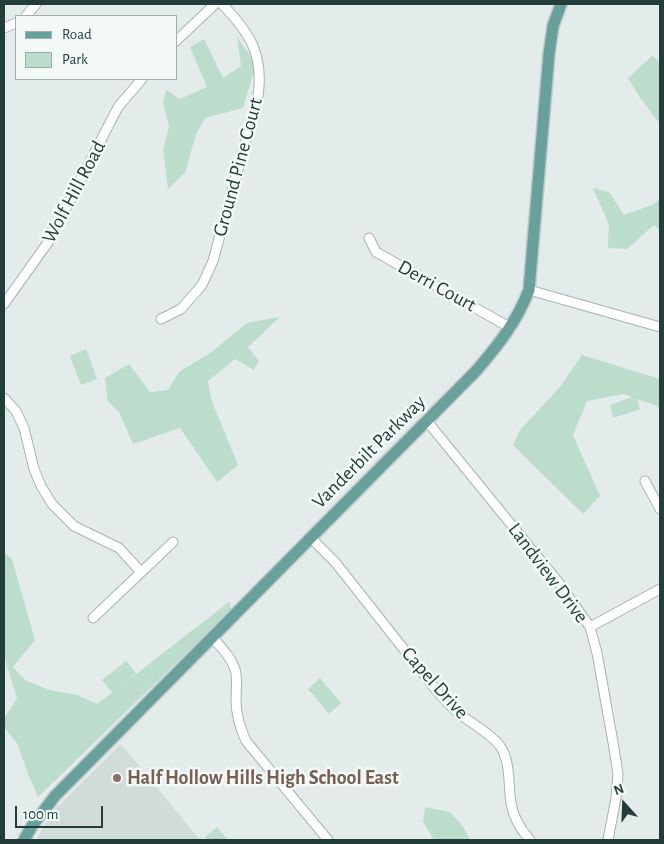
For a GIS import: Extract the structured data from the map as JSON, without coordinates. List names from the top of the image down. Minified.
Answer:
{"streets":{"main road":["Vanderbilt Parkway"],"street":["Ground Pine Court","Wolf Hill Road","Derri Court","Landview Drive","Capel Drive"]},"crossings":[["Derri Court","Vanderbilt Parkway"],["Vanderbilt Parkway","Landview Drive"],["Vanderbilt Parkway","Capel Drive"]],"places":["Half Hollow Hills High School East"],"legend":["Road","Park"],"scale_bar":"100 m","north":"top"}
